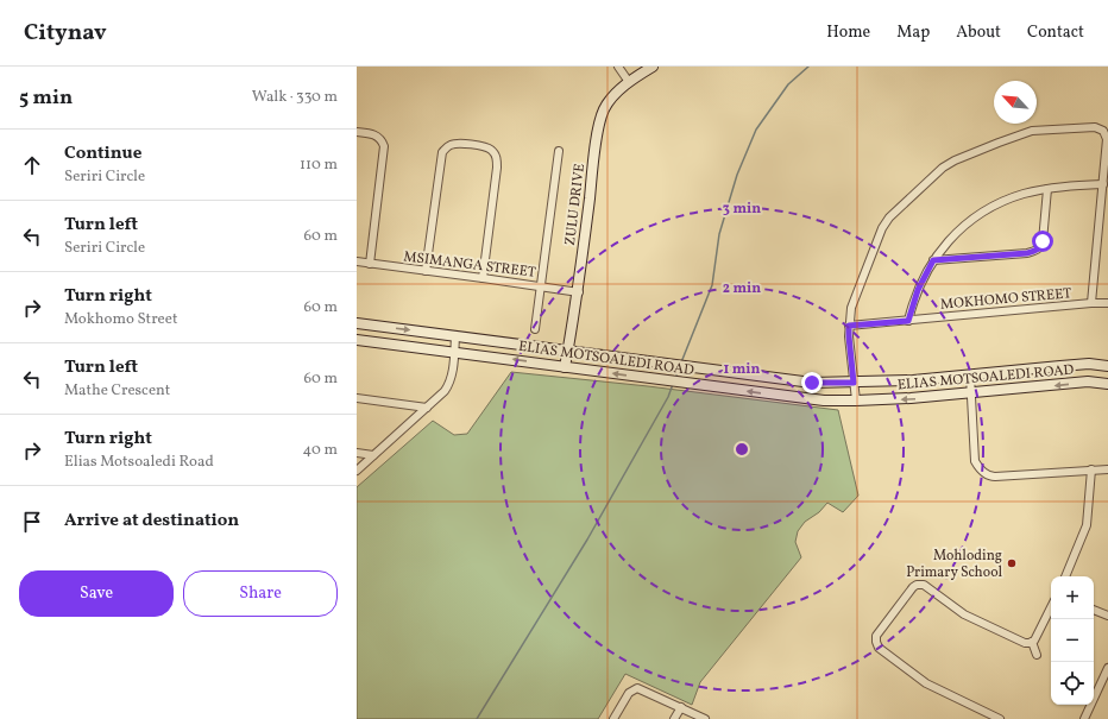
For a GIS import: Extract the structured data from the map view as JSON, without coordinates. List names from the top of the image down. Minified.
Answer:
{"streets":{"main road":["ZULU DRIVE","ELIAS MOTSOALEDI ROAD"],"street":["MSIMANGA STREET","MOKHOMO STREET"]},"crossings":[["ZULU DRIVE","MSIMANGA STREET"],["ZULU DRIVE","ELIAS MOTSOALEDI ROAD"]],"places":["Mohloding Primary School"],"north":"top left","page":{"header":"Citynav","nav":["Home","Map","About","Contact"],"heading":["5 min","Walk · 330 m"],"list":[["Continue","Seriri Circle","110 m"],["Turn left","Seriri Circle","60 m"],["Turn right","Mokhomo Street","60 m"],["Turn left","Mathe Crescent","60 m"],["Turn right","Elias Motsoaledi Road","40 m"],"Arrive at destination"],"buttons":["Save","Share"],"map_buttons":["+","−"]},"rings":["3 min","2 min","1 min"]}
